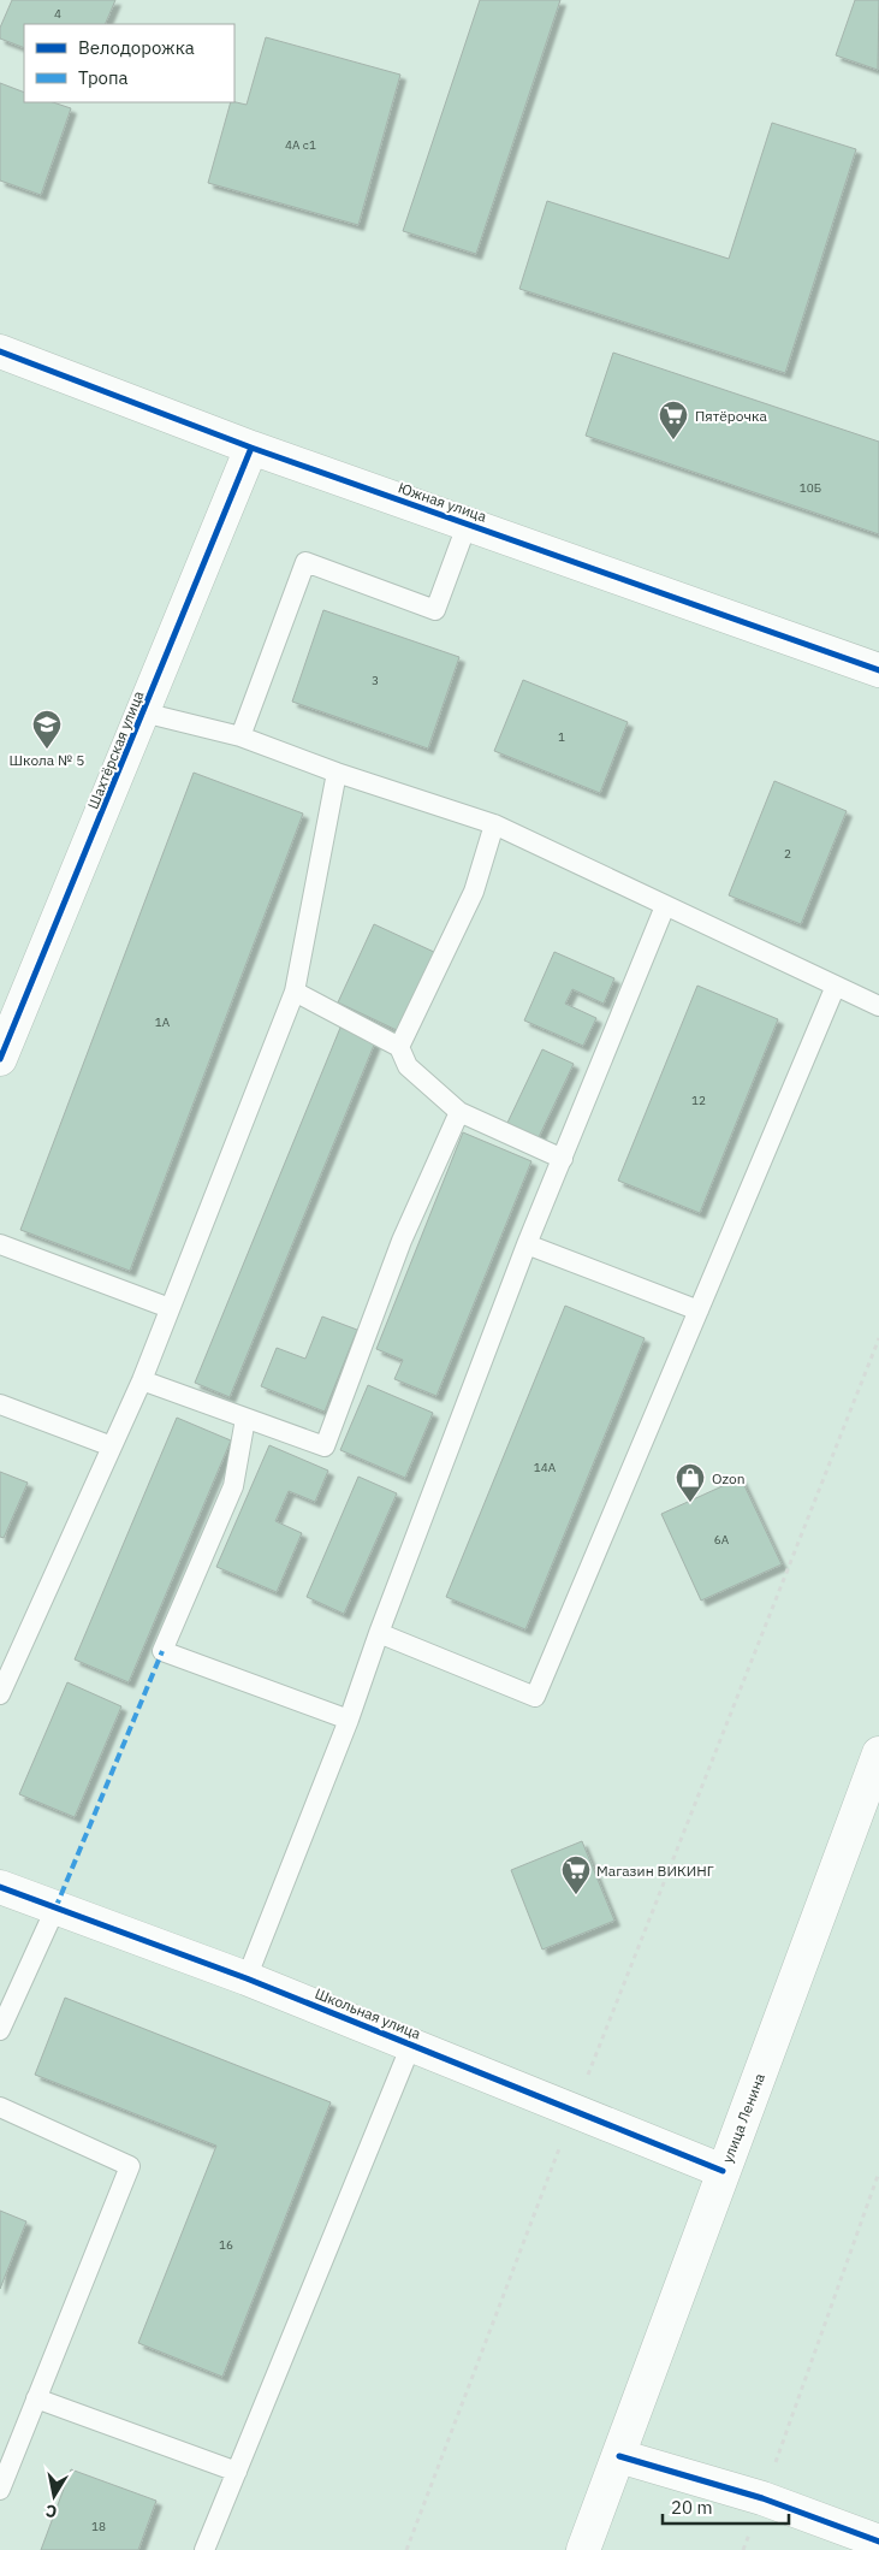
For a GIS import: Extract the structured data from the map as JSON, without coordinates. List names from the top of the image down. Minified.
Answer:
{"streets":{"street":["Южная улица","Шахтёрская улица","Школьная улица","улица Ленина"]},"crossings":[["Южная улица","Шахтёрская улица"],["Школьная улица","улица Ленина"]],"places":{"supermarket":["Пятёрочка","Магазин ВИКИНГ"],"school or university":["Школа № 5"],"shop":["Ozon"]},"house_numbers":["4","4А с1","10Б","3","1","2","1А","12","14А","6А","16","18"],"legend":["Велодорожка","Тропа"],"scale_bar":"20 m","north":"bottom"}
